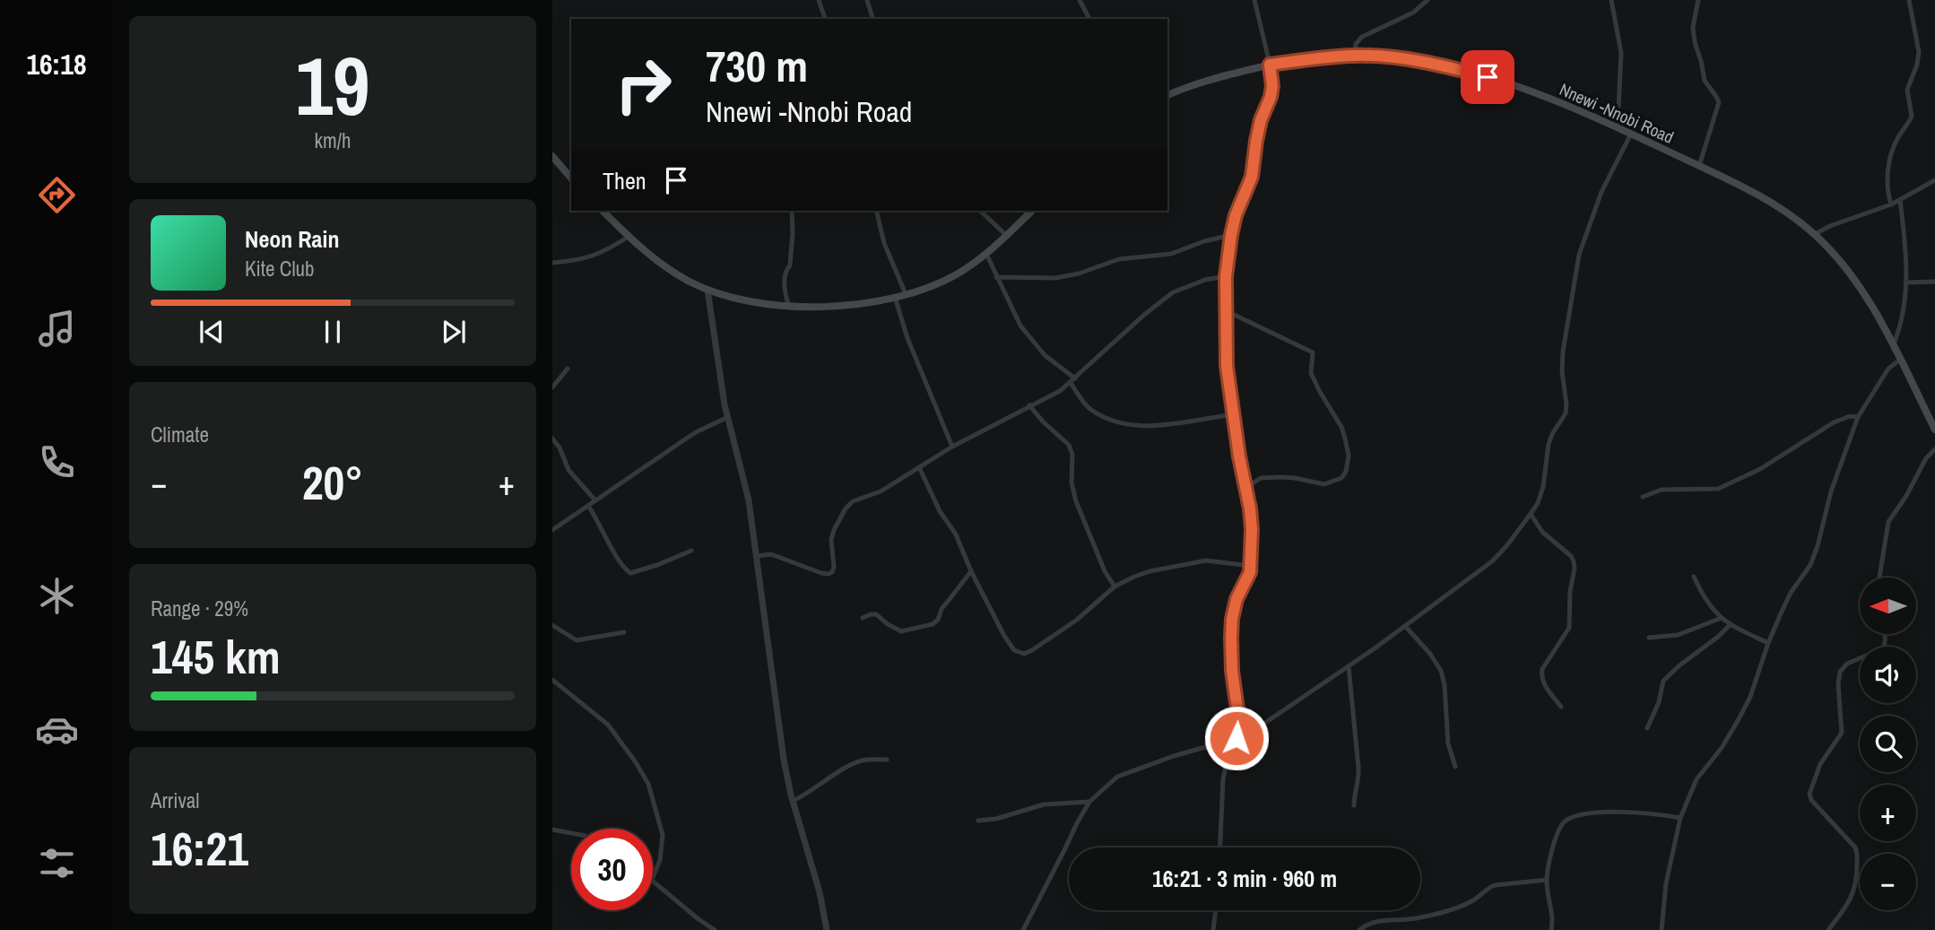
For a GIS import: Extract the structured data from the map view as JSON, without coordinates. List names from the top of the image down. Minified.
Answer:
{"streets":{"main road":["Nnewi -Nnobi Road"]},"north":"left","page":{"tabs":"16:18","tile":[["19","km/h"],"Climate",["Range · 29%","145 km"],["Arrival","16:21"]],"turn":["730 m","Nnewi -Nnobi Road"],"then":"Then","song":["Neon Rain","Kite Club"],"heat":["−","20°","+"],"map_buttons":["+","−"],"limit":"30","trip":"16:21 · 3 min · 960 m"}}
